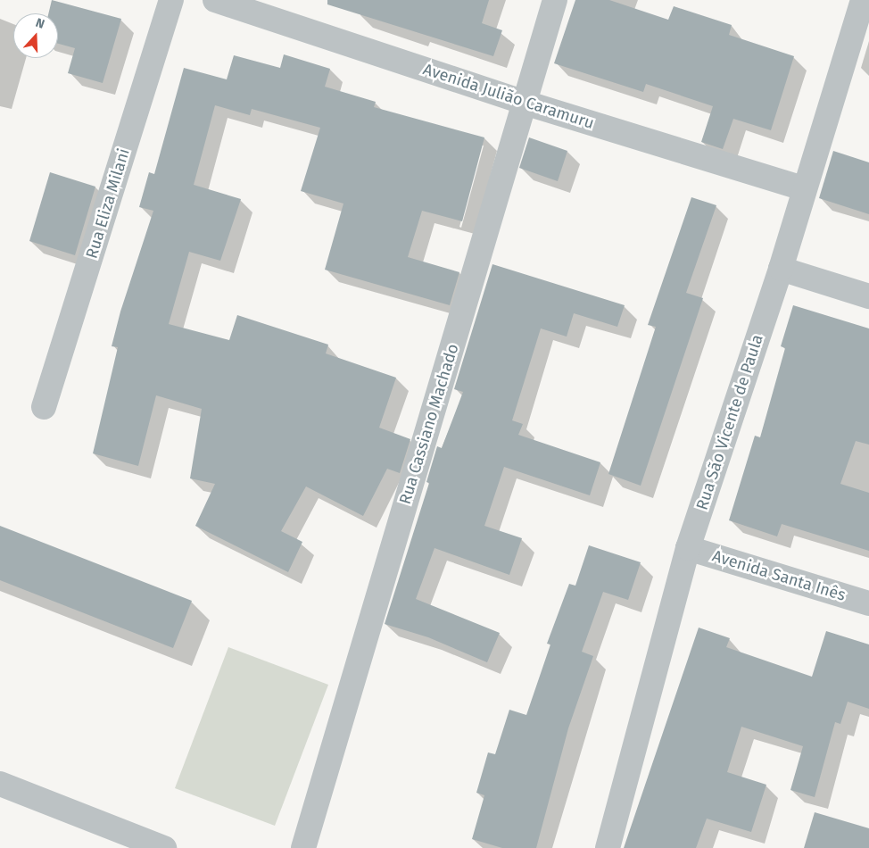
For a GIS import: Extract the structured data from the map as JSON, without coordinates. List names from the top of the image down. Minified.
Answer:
{"streets":{"street":["Avenida Julião Caramuru","Rua Eliza Milani","Rua São Vicente de Paula","Rua Cassiano Machado","Avenida Santa Inês"]},"crossings":[["Avenida Julião Caramuru","Rua São Vicente de Paula"],["Avenida Julião Caramuru","Rua Cassiano Machado"],["Rua São Vicente de Paula","Avenida Santa Inês"]],"north":"top"}
